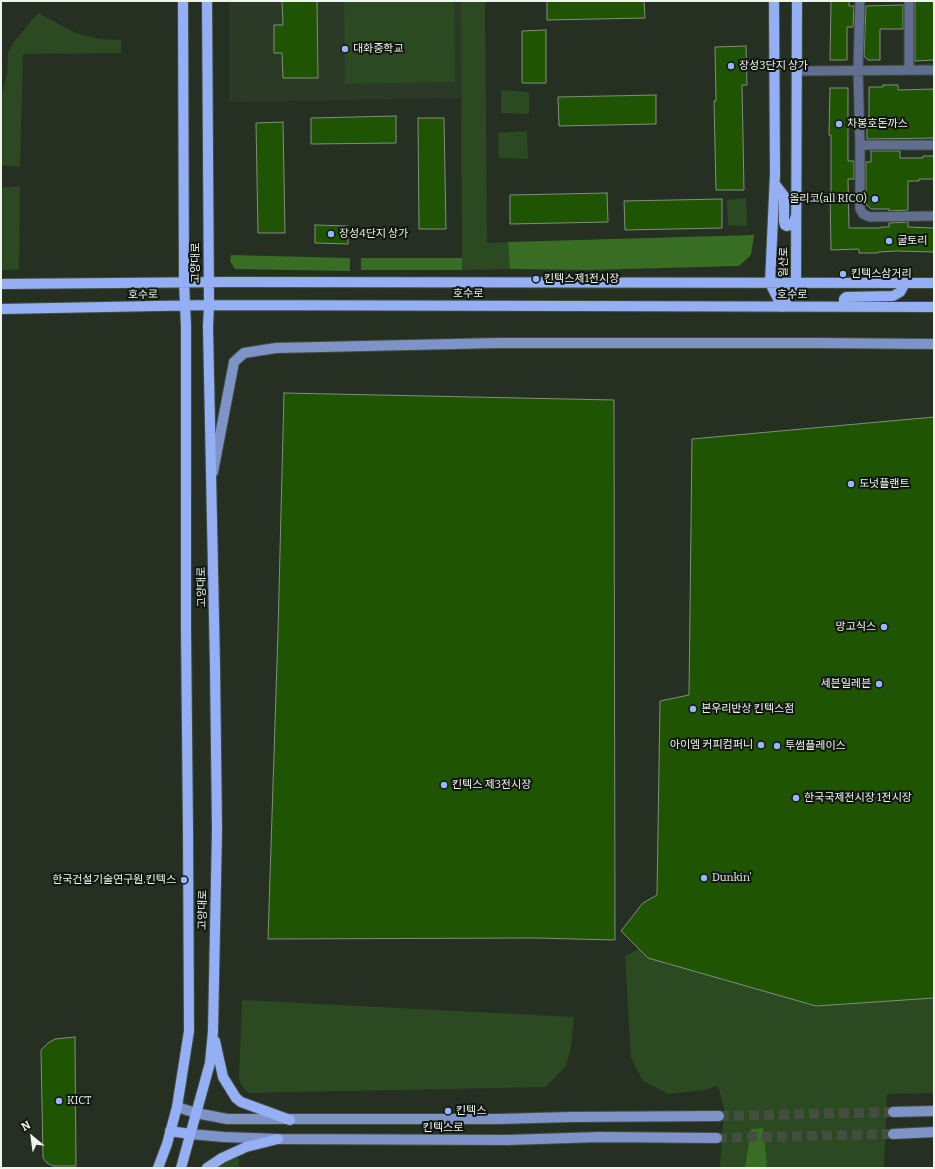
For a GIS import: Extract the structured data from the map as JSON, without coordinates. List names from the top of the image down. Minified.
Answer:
{"streets":{"main road":["일산로","고양대로","호수로","킨텍스로"]},"crossings":[["일산로","호수로"],["고양대로","호수로"],["고양대로","킨텍스로"]],"places":["대화중학교","장성3단지 상가","차봉호돈까스","올리코(all RICO)","장성4단지 상가","굴토리","킨텍스삼거리","킨텍스제1전시장","도넛플랜트","망고식스","세븐일레븐","본우리반상 킨텍스점","아이엠 커피컴퍼니","투썸플레이스","킨텍스 제3전시장","한국국제전시장 1전시장","Dunkin'","한국건설기술연구원.킨텍스","KICT","킨텍스"],"north":"top left"}
